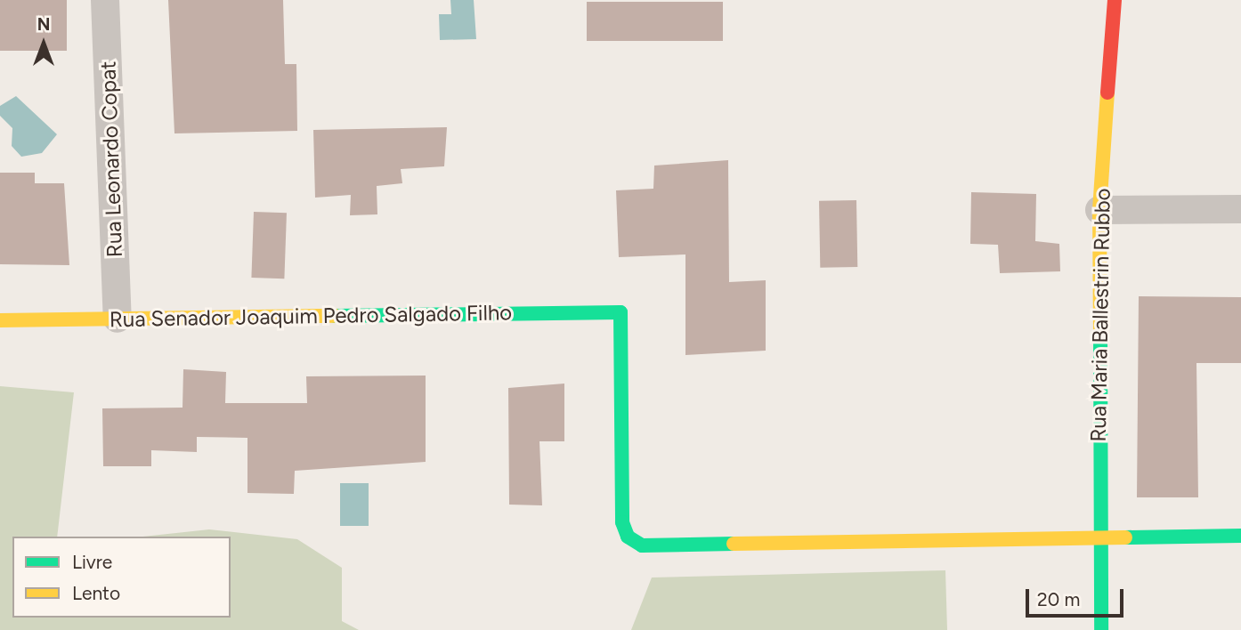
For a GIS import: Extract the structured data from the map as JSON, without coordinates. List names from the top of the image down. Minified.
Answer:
{"streets":{"street":["Rua Leonardo Copat","Rua Maria Ballestrin Rubbo","Rua Senador Joaquim Pedro Salgado Filho"]},"crossings":[["Rua Leonardo Copat","Rua Senador Joaquim Pedro Salgado Filho"],["Rua Maria Ballestrin Rubbo","Rua Senador Joaquim Pedro Salgado Filho"]],"legend":["Livre","Lento"],"scale_bar":"20 m","north":"top"}
